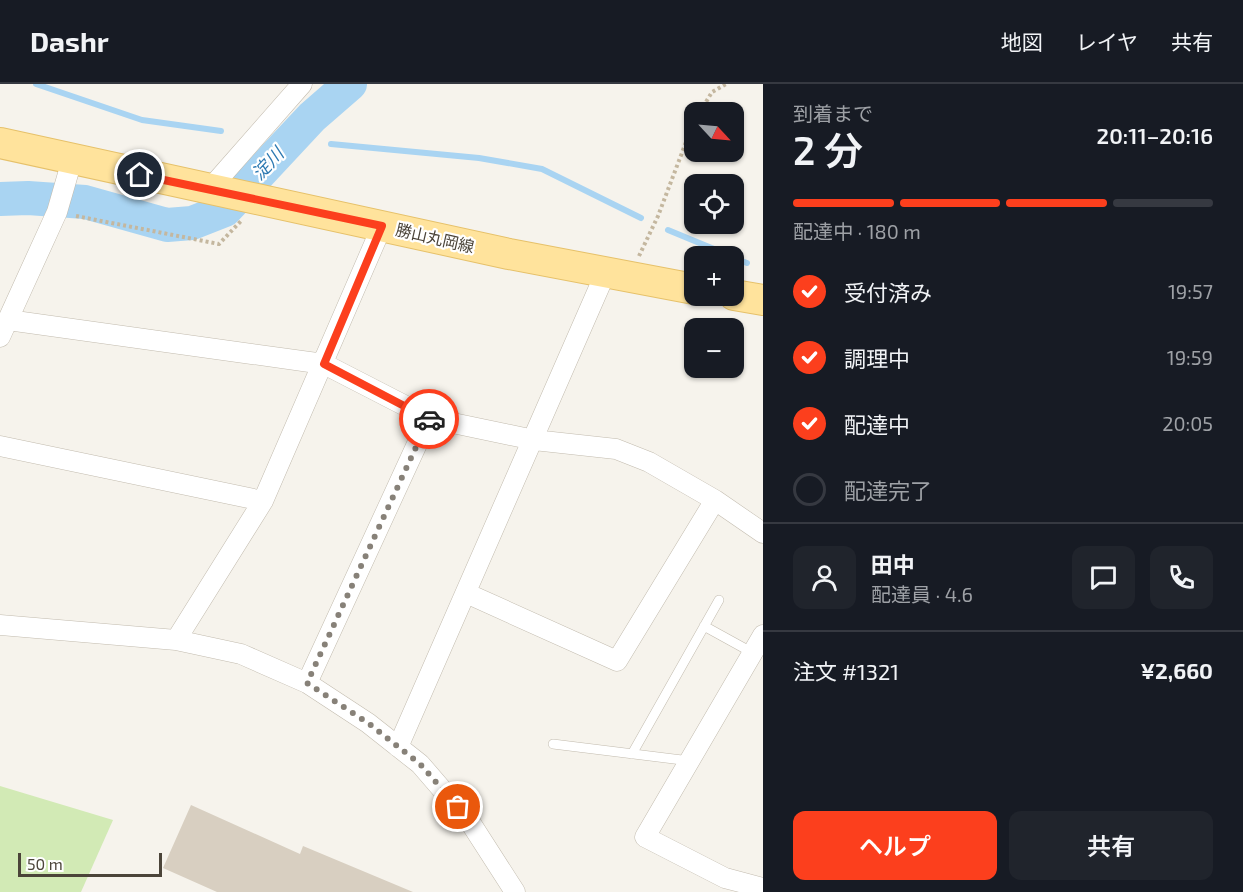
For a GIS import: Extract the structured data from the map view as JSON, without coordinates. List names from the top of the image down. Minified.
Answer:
{"streets":{"main road":["勝山丸岡線"]},"water":["淀川"],"scale_bar":"50 m","north":"bottom right","page":{"header":"Dashr","nav":["地図","レイヤ","共有"],"heading":["2 分","到着まで","20:11–20:16"],"panel":["田中","配達員 · 4.6","注文 #1321","¥2,660"],"map_buttons":["+","−"],"bar":"配達中 · 180 m","list":[["受付済み","19:57"],["調理中","19:59"],["配達中","20:05"],"配達完了"],"buttons":["ヘルプ","共有"],"scale":"50 m"}}
